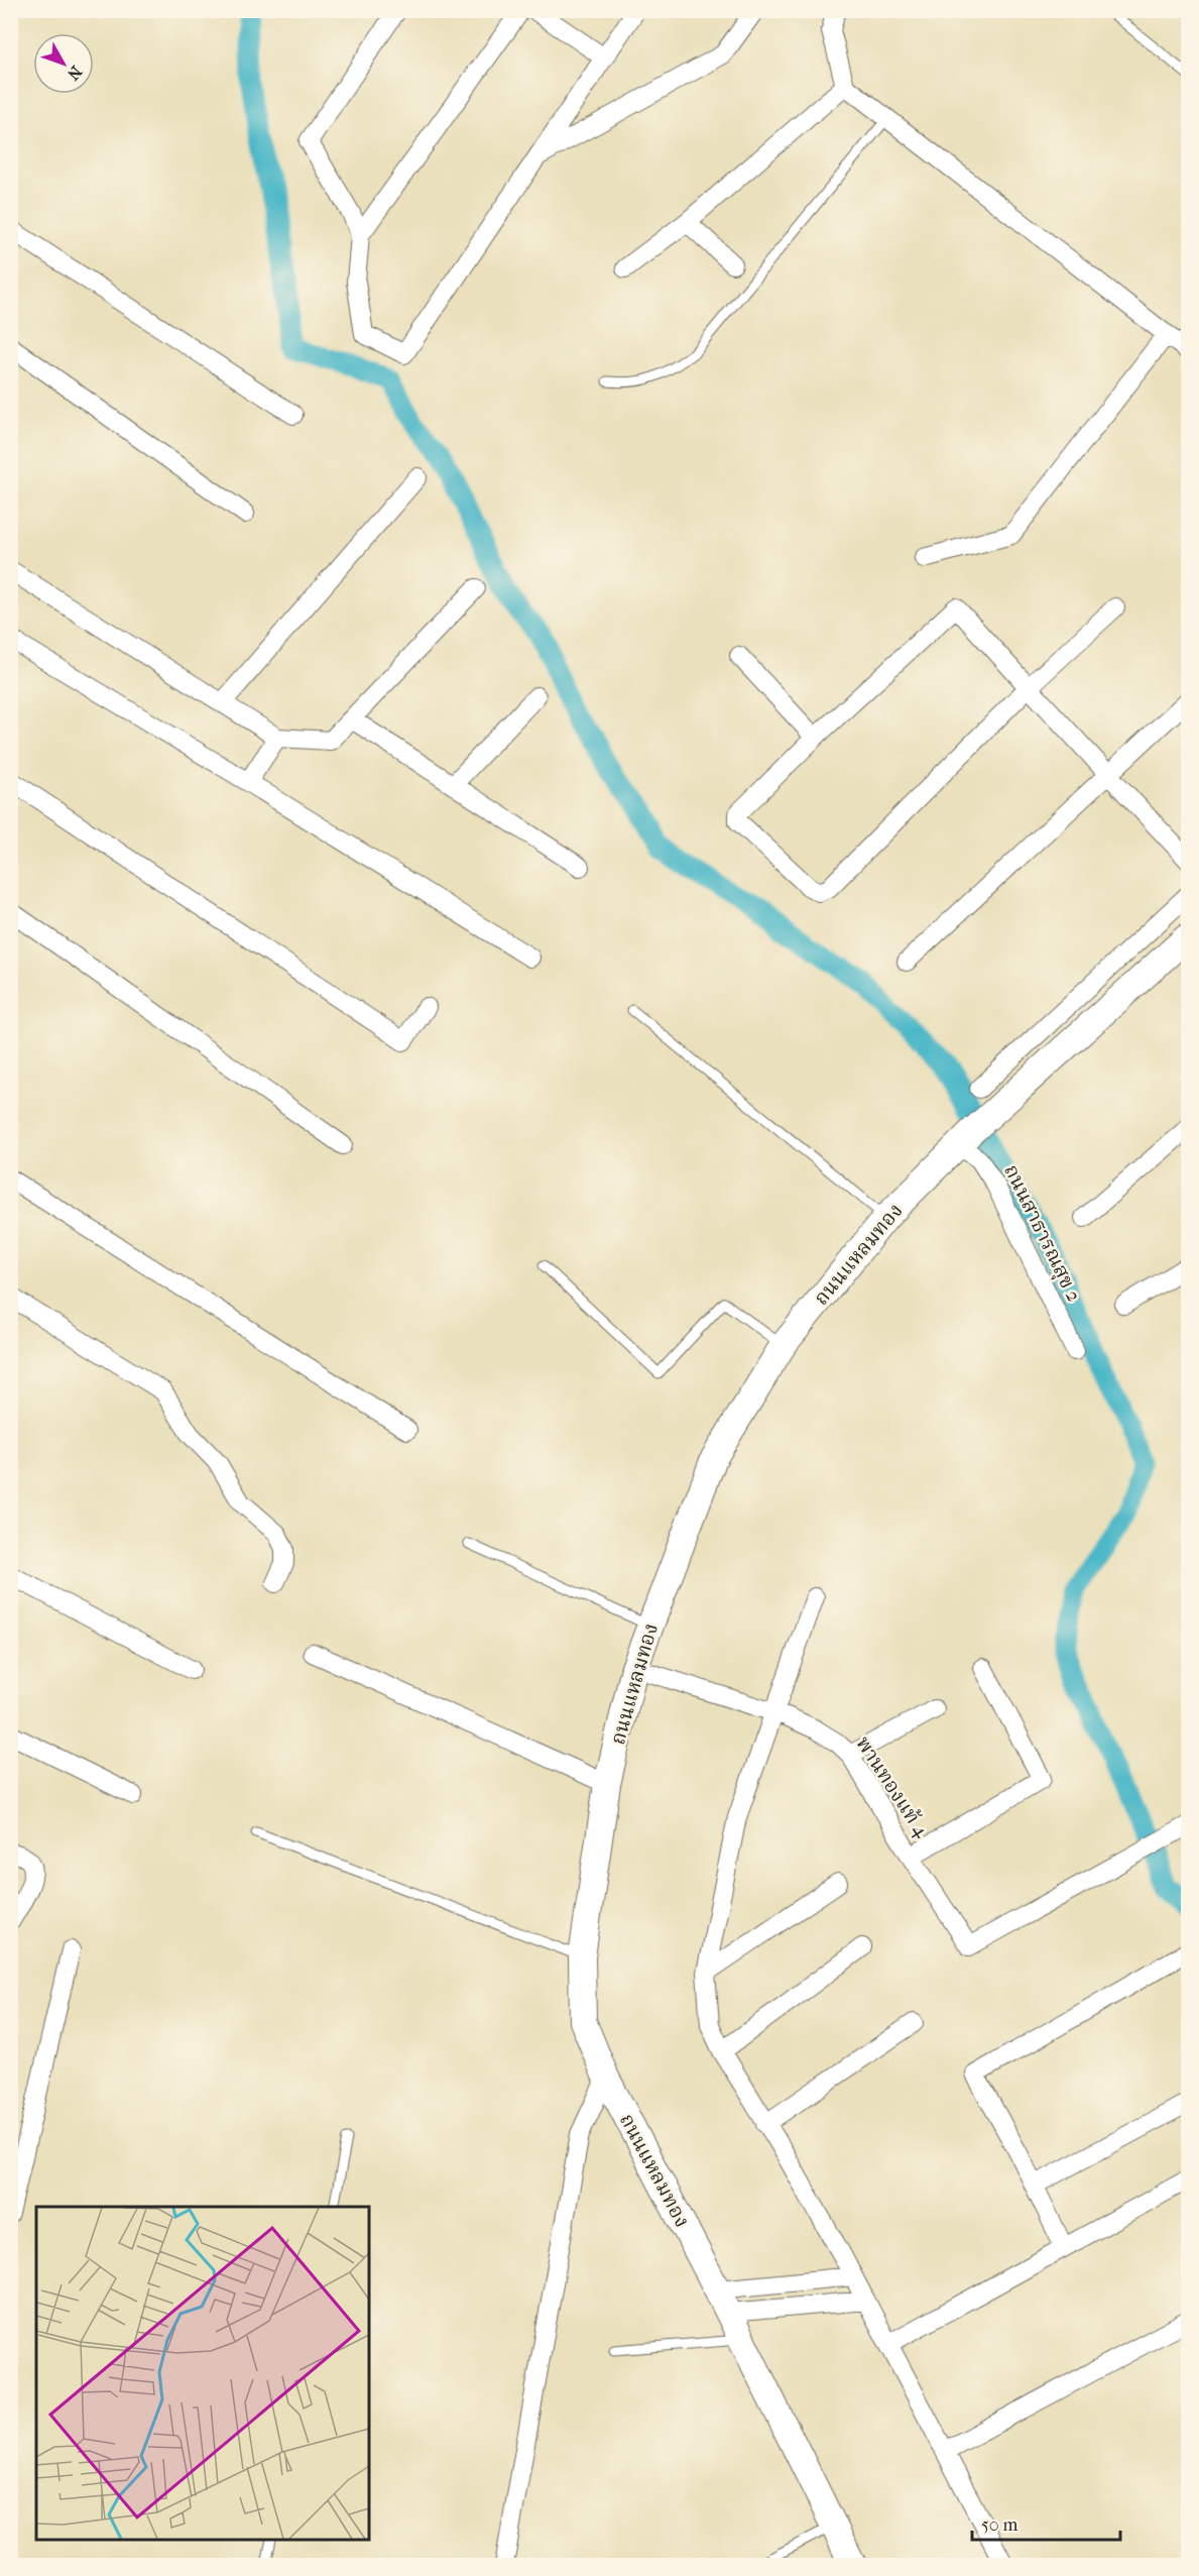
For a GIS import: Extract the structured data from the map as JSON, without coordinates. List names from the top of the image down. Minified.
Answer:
{"streets":{"main road":["ถนนแหลมทอง"],"street":["ถนนสาธารณสุข 2","พานทองแท้ 4"]},"crossings":[["ถนนสาธารณสุข 2","ถนนแหลมทอง"],["ถนนแหลมทอง","พานทองแท้ 4"]],"scale_bar":"50 m","north":"bottom right"}
